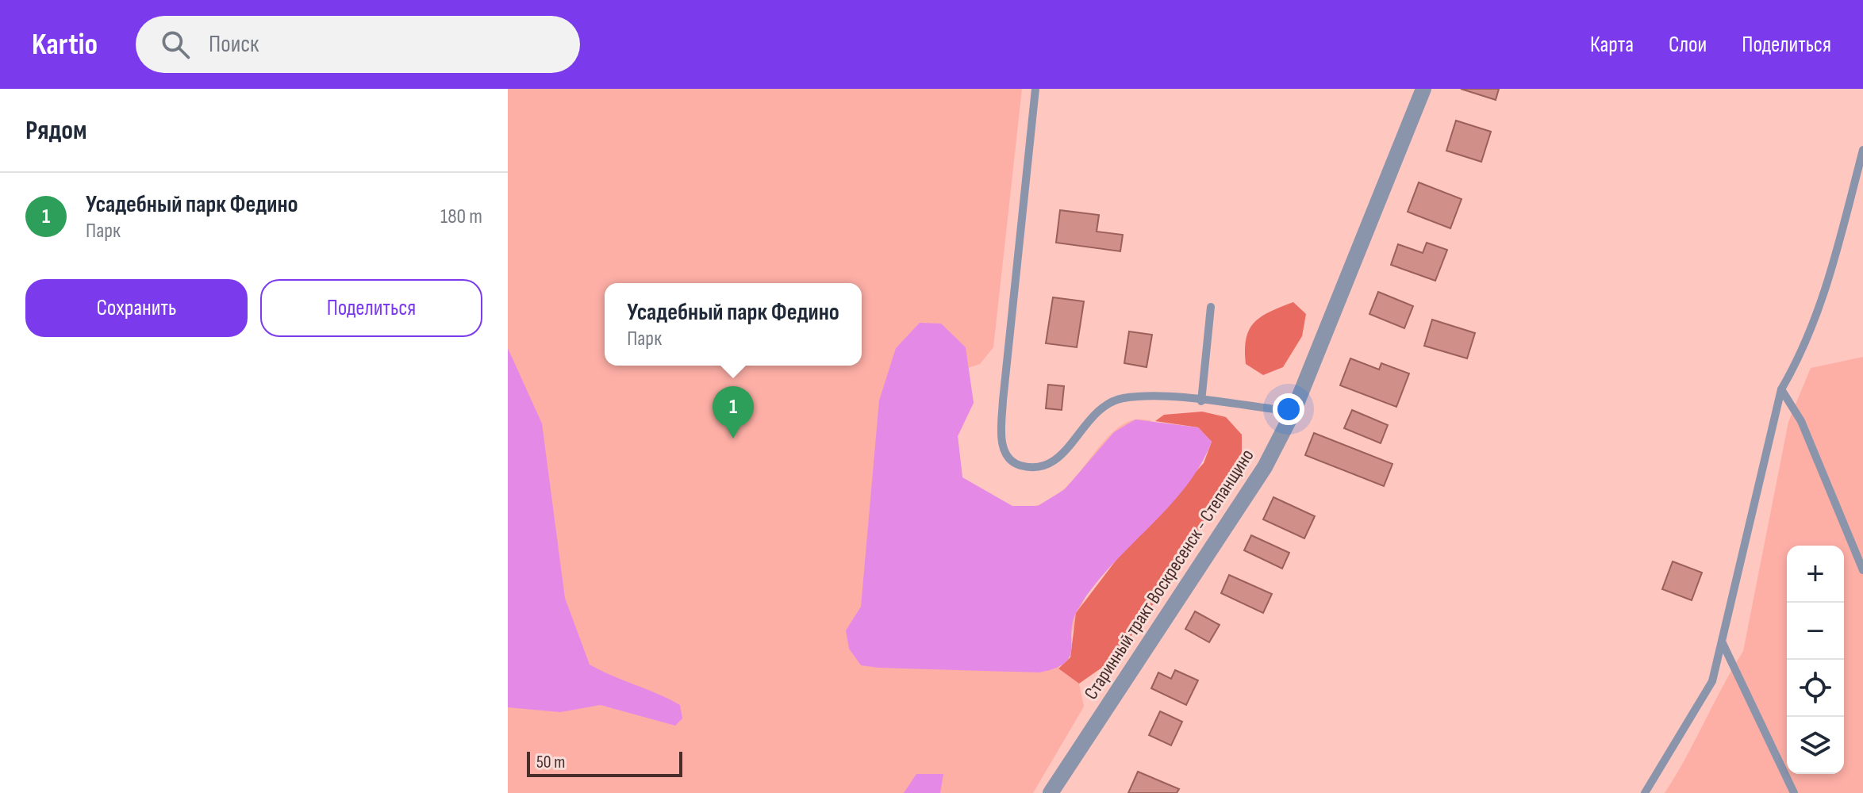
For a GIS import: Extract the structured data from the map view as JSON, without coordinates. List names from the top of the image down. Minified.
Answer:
{"streets":{"street":["Старинный тракт Воскресенск - Степанщино"]},"scale_bar":"50 m","page":{"header":"Kartio","search":"Поиск","nav":["Карта","Слои","Поделиться"],"heading":"Рядом","list":[{"mark":"1","name":"Усадебный парк Федино","note":"Парк","value":"180 m"}],"buttons":["Сохранить","Поделиться"],"popup":["Усадебный парк Федино","Парк"],"pins":"1","map_buttons":["+","−"],"scale":"50 m"}}
